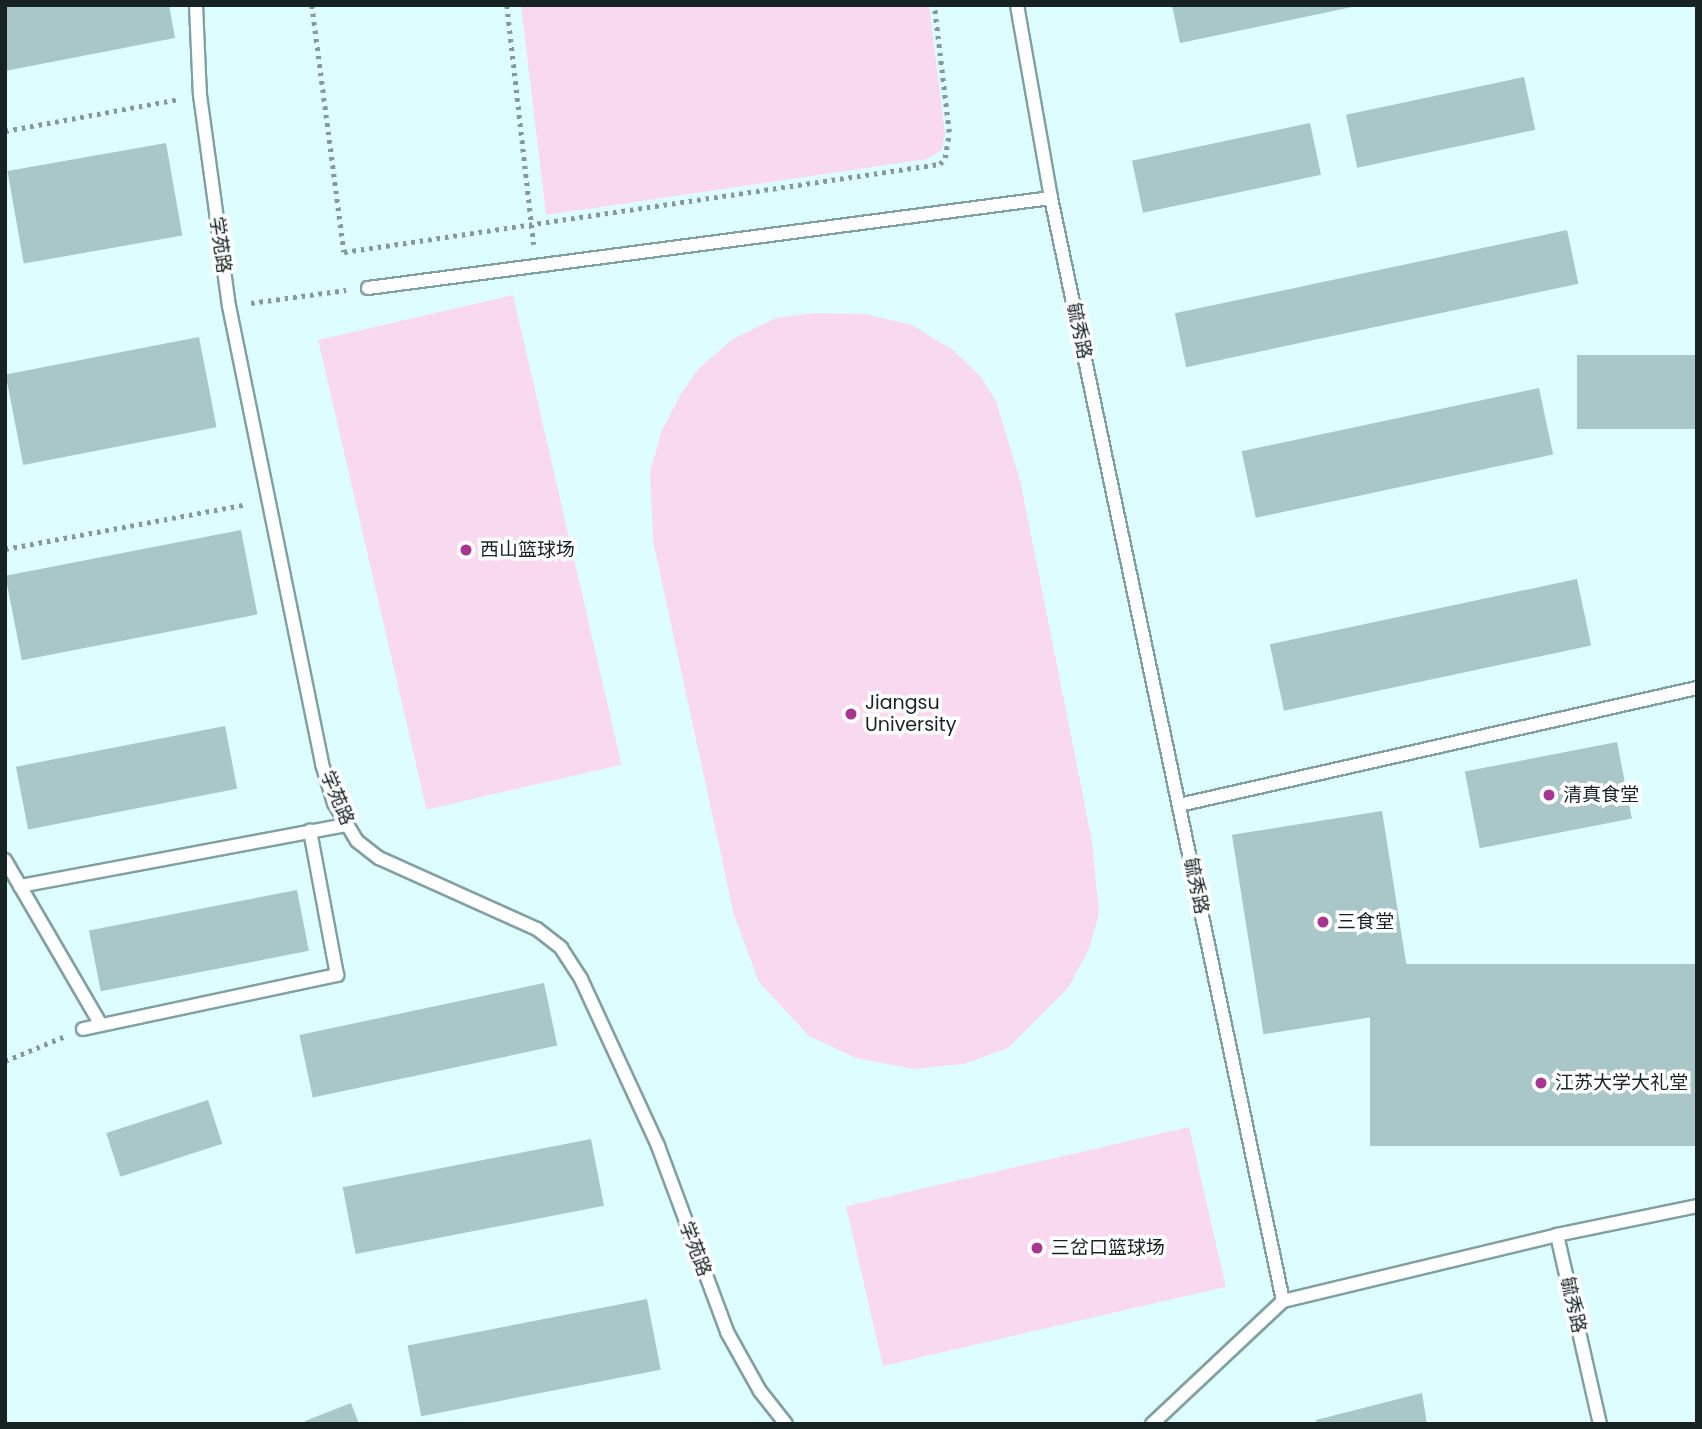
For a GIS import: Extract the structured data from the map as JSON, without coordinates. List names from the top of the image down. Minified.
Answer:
{"streets":{"lane":["学苑路","毓秀路"]},"places":["西山篮球场","Jiangsu University","清真食堂","三食堂","江苏大学大礼堂","三岔口篮球场"]}
